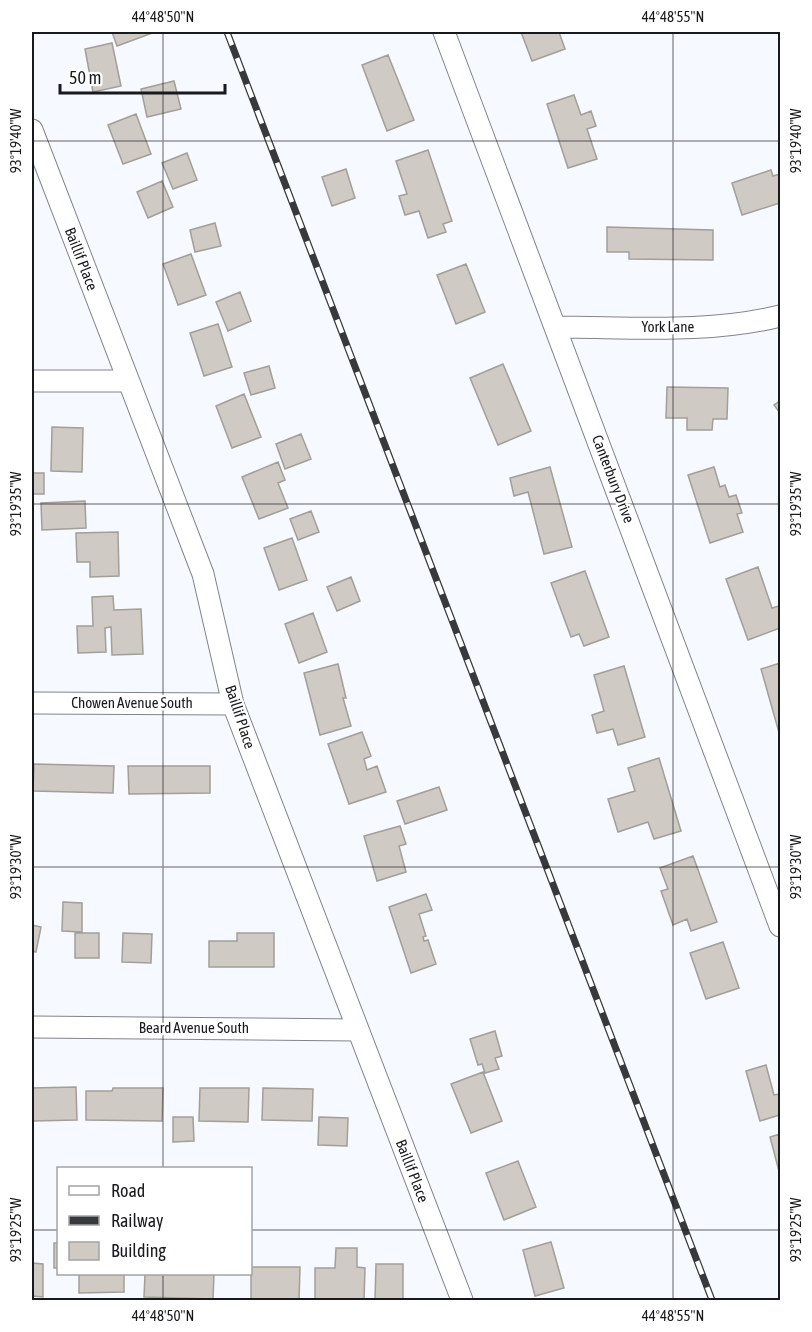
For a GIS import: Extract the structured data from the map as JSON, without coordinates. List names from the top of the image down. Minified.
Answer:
{"streets":{"street":["Baillif Place","York Lane","Canterbury Drive","Chowen Avenue South","Beard Avenue South"]},"crossings":[["Baillif Place","Chowen Avenue South"],["Baillif Place","Beard Avenue South"],["York Lane","Canterbury Drive"]],"legend":["Road","Railway","Building"],"scale_bar":"50 m","coordinates":["44°48'50\"N","44°48'55\"N","93°19'40\"W","93°19'35\"W","93°19'30\"W","93°19'25\"W"]}
